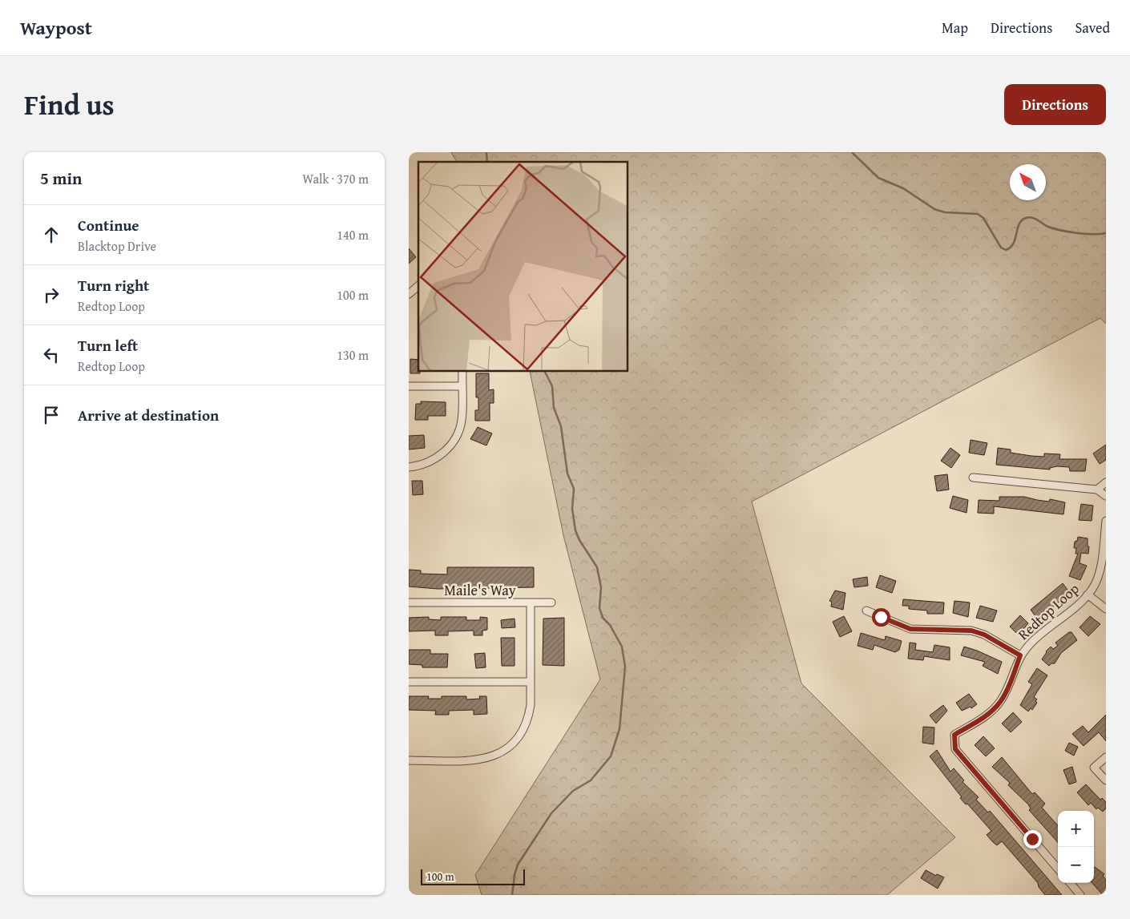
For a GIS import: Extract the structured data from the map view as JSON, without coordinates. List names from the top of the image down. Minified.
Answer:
{"streets":{"street":["Maile's Way","Redtop Loop"]},"scale_bar":"100 m","north":"top left","page":{"header":"Waypost","nav":["Map","Directions","Saved"],"title":"Find us","buttons":"Directions","heading":["5 min","Walk · 370 m"],"list":[["Continue","Blacktop Drive","140 m"],["Turn right","Redtop Loop","100 m"],["Turn left","Redtop Loop","130 m"],"Arrive at destination"],"map_buttons":["+","−"],"scale":"100 m"}}
